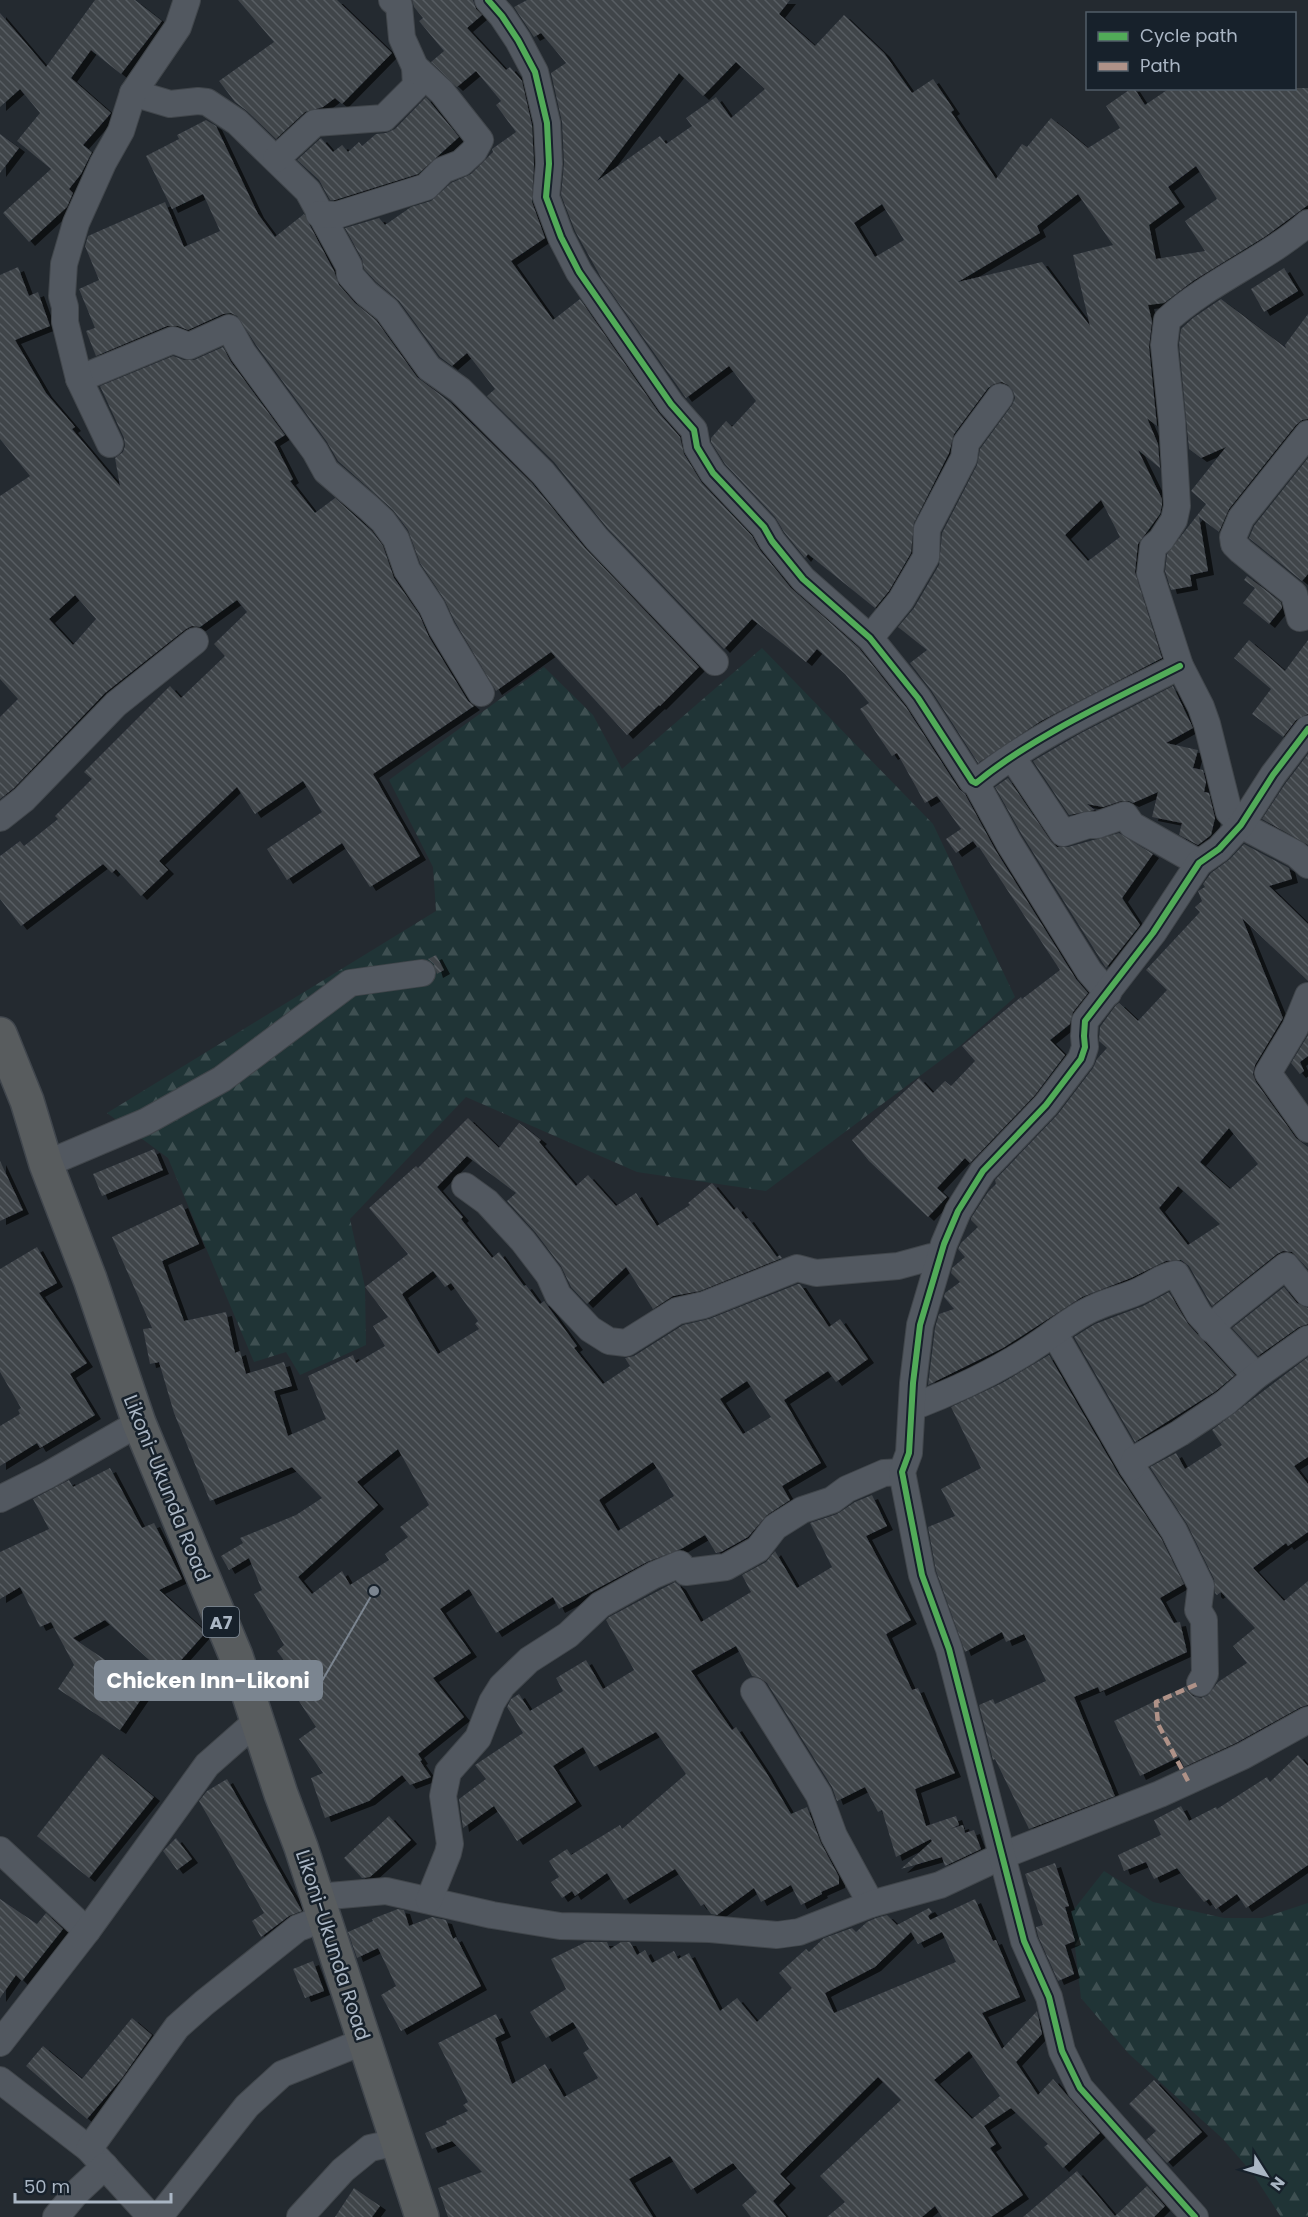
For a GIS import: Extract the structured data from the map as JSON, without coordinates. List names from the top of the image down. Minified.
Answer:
{"streets":{"highway":["Likoni-Ukunda Road","A7"]},"places":["Chicken Inn-Likoni"],"legend":["Cycle path","Path"],"scale_bar":"50 m","north":"bottom right"}
